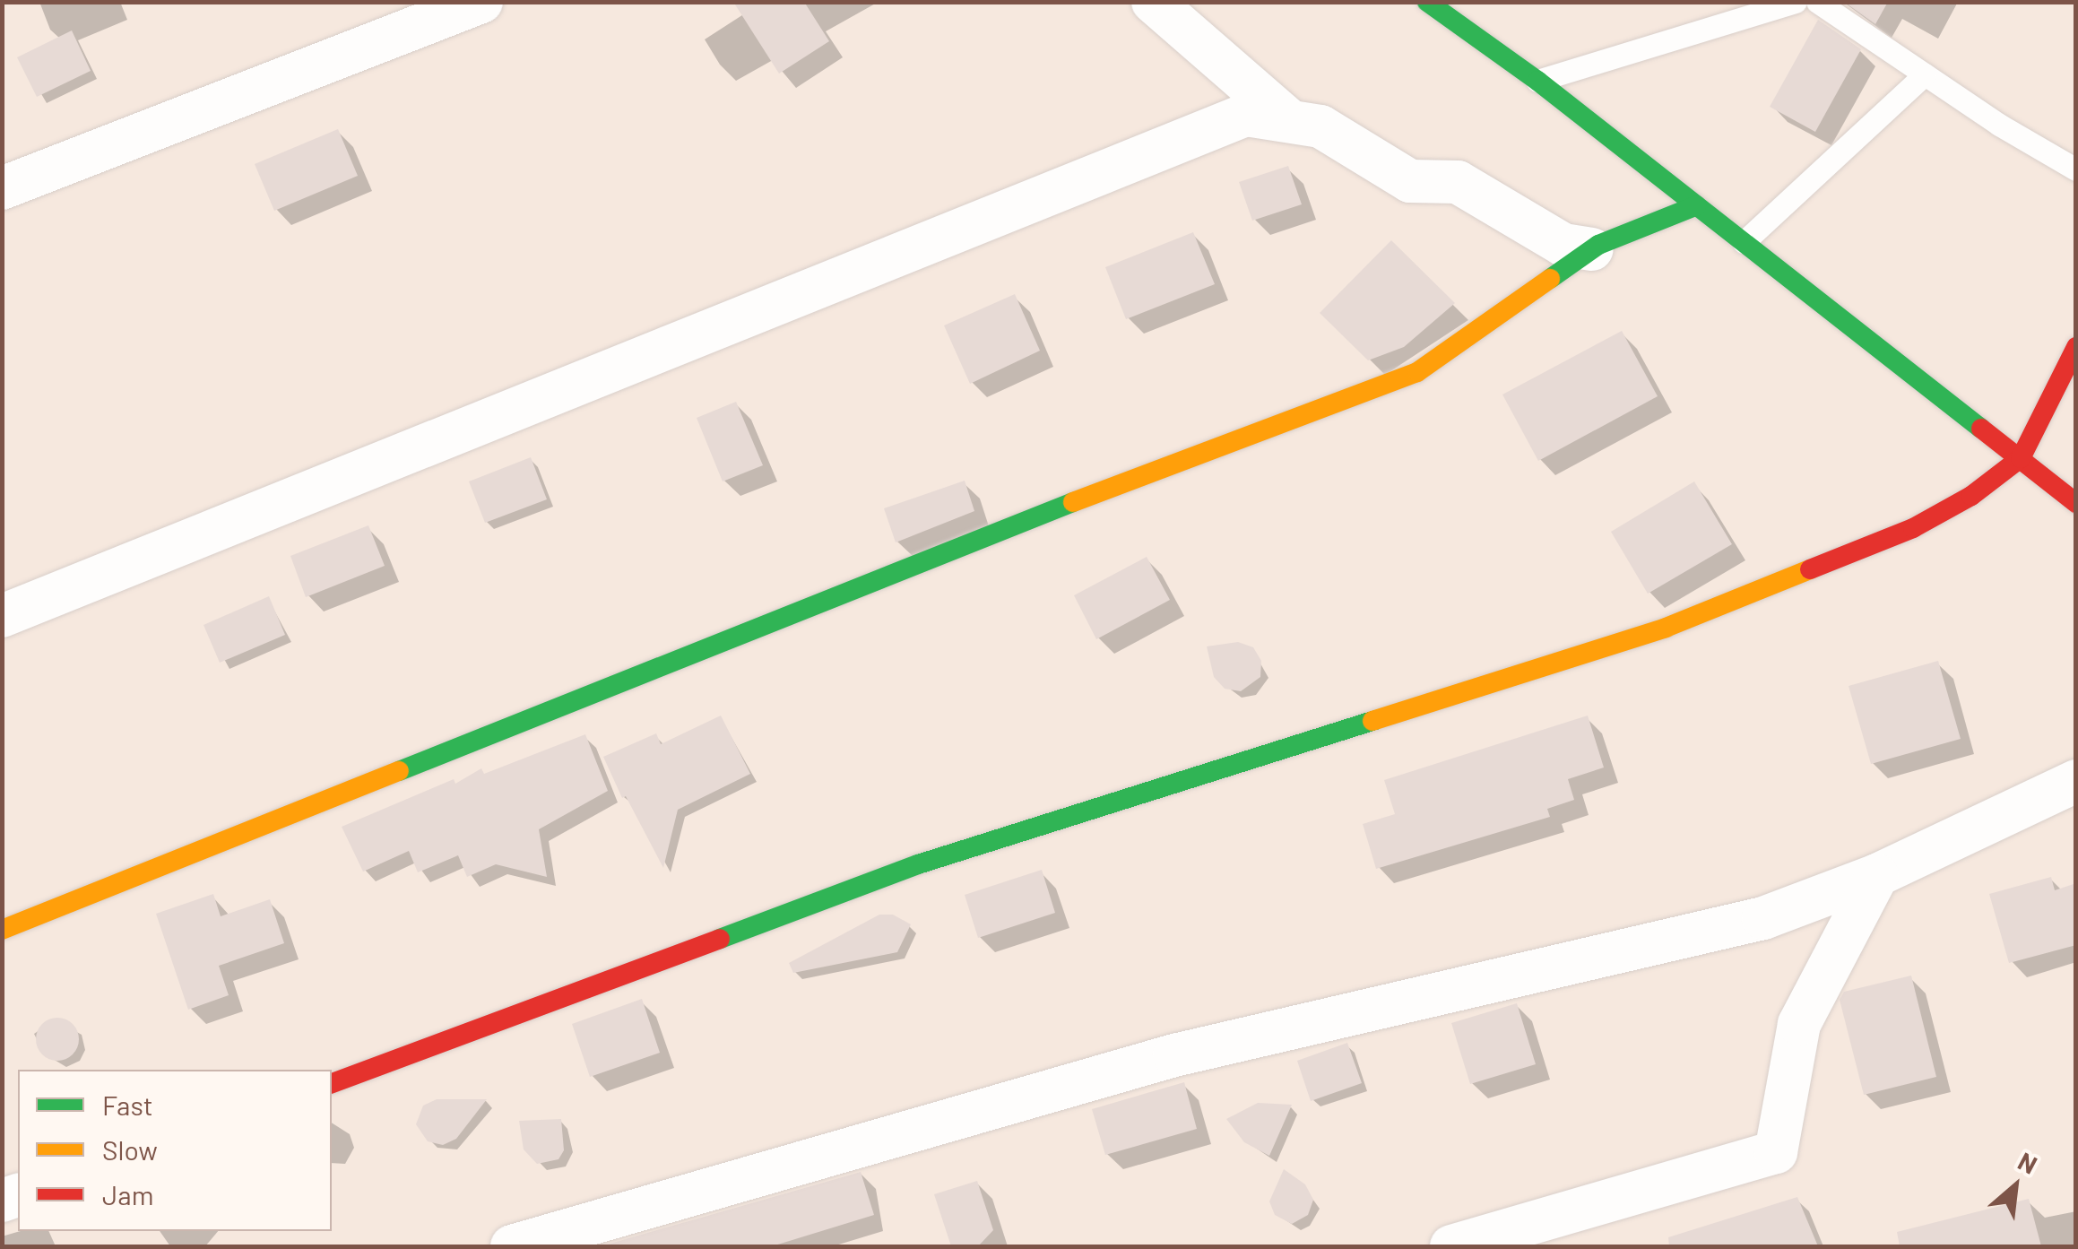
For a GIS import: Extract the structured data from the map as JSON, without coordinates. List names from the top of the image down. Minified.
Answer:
{"legend":["Fast","Slow","Jam"],"north":"top right"}
